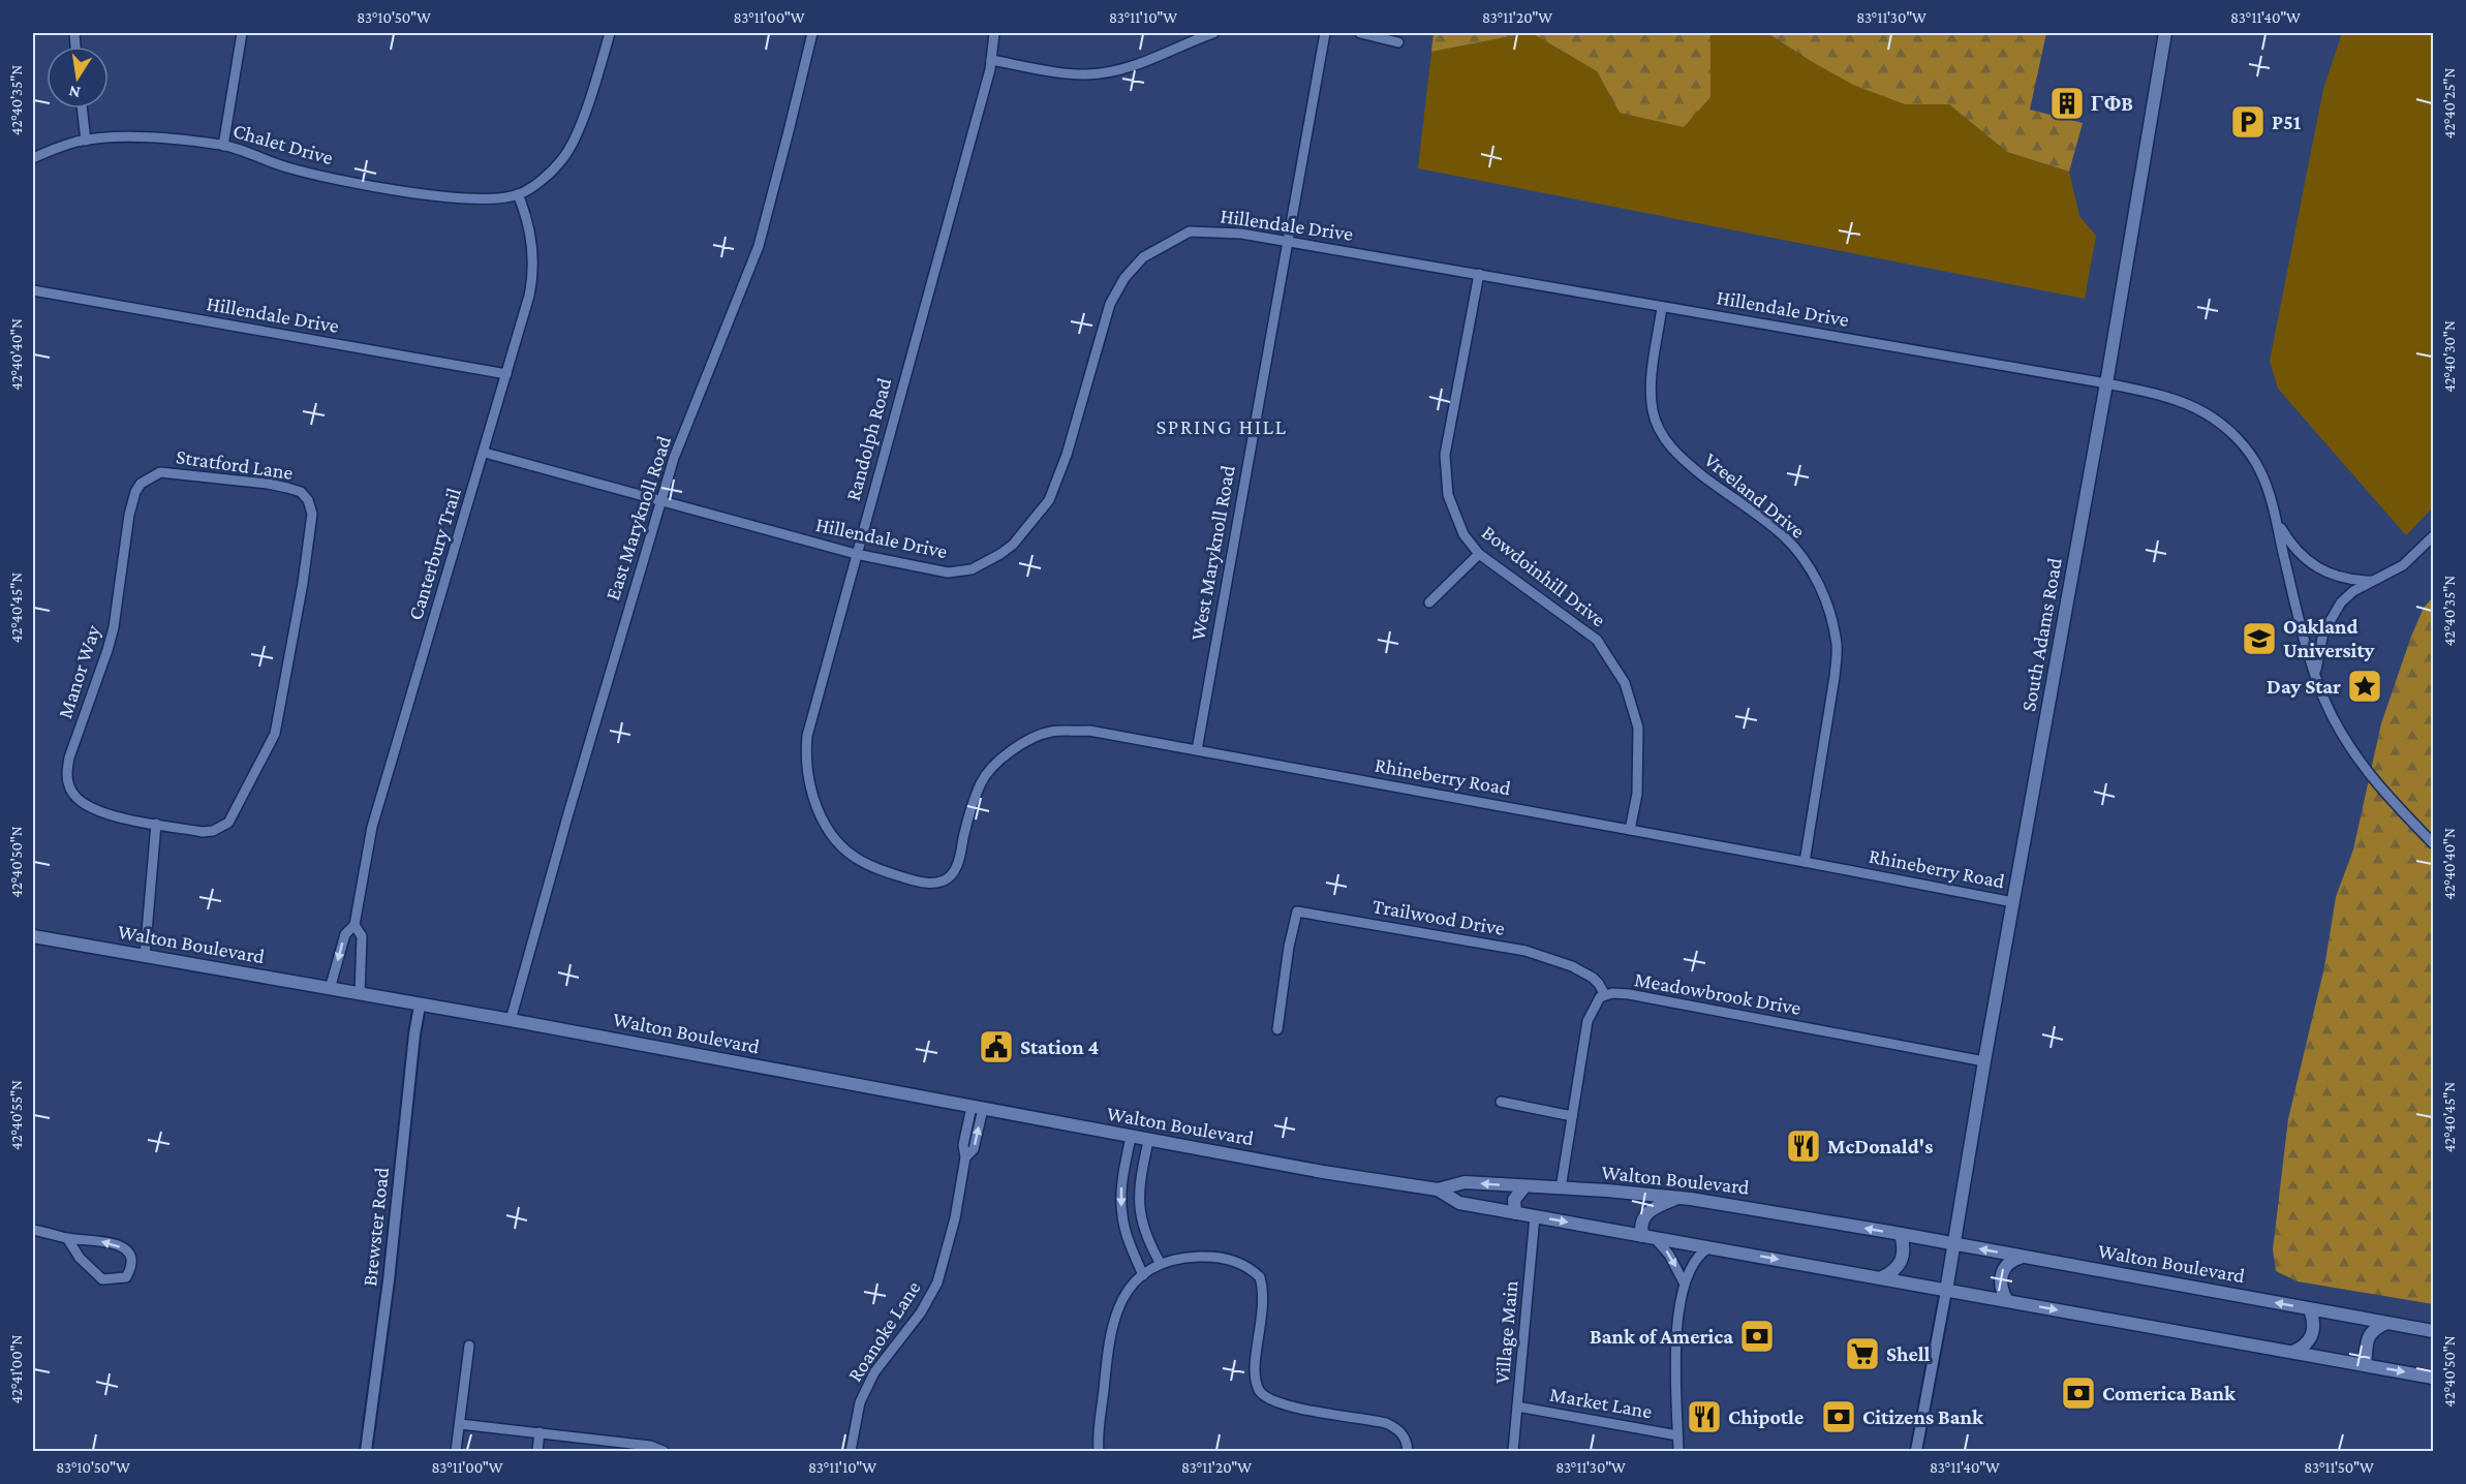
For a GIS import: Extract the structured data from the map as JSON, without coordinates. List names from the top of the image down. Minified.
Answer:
{"streets":{"main road":["South Adams Road","Walton Boulevard"],"street":["Chalet Drive","Hillendale Drive","Randolph Road","Stratford Lane","Vreeland Drive","East Maryknoll Road","West Maryknoll Road","Canterbury Trail","Bowdoinhill Drive","Manor Way","Rhineberry Road","Trailwood Drive","Meadowbrook Drive","Brewster Road","Roanoke Lane","Village Main","Market Lane"]},"crossings":[["Chalet Drive","Canterbury Trail"],["Hillendale Drive","Randolph Road"],["Hillendale Drive","Vreeland Drive"],["Hillendale Drive","East Maryknoll Road"],["Hillendale Drive","West Maryknoll Road"],["Hillendale Drive","Canterbury Trail"],["Hillendale Drive","Bowdoinhill Drive"],["Hillendale Drive","South Adams Road"],["Randolph Road","Rhineberry Road"],["Stratford Lane","Manor Way"],["Vreeland Drive","Rhineberry Road"],["East Maryknoll Road","Walton Boulevard"],["West Maryknoll Road","Rhineberry Road"],["Canterbury Trail","Walton Boulevard"],["Bowdoinhill Drive","Rhineberry Road"],["South Adams Road","Rhineberry Road"],["South Adams Road","Walton Boulevard"],["South Adams Road","Meadowbrook Drive"],["Trailwood Drive","Meadowbrook Drive"],["Walton Boulevard","Meadowbrook Drive"],["Walton Boulevard","Brewster Road"],["Walton Boulevard","Roanoke Lane"],["Village Main","Market Lane"]],"districts":["SPRING HILL"],"places":{"building":["ΓΦB"],"parking":["P51"],"school or university":["Oakland University"],"place":["Day Star"],"public building":["Station 4"],"restaurant":["McDonald's","Chipotle"],"bank":["Bank of America","Comerica Bank","Citizens Bank"],"supermarket":["Shell"]},"north":"bottom","coordinates":["83°10'50\"W","83°11'00\"W","83°11'10\"W","83°11'20\"W","83°11'30\"W","83°11'40\"W","42°40'35\"N","42°40'25\"N","42°40'40\"N","42°40'30\"N","42°40'45\"N","42°40'50\"N","42°40'55\"N","42°41'00\"N","83°11'50\"W"]}
